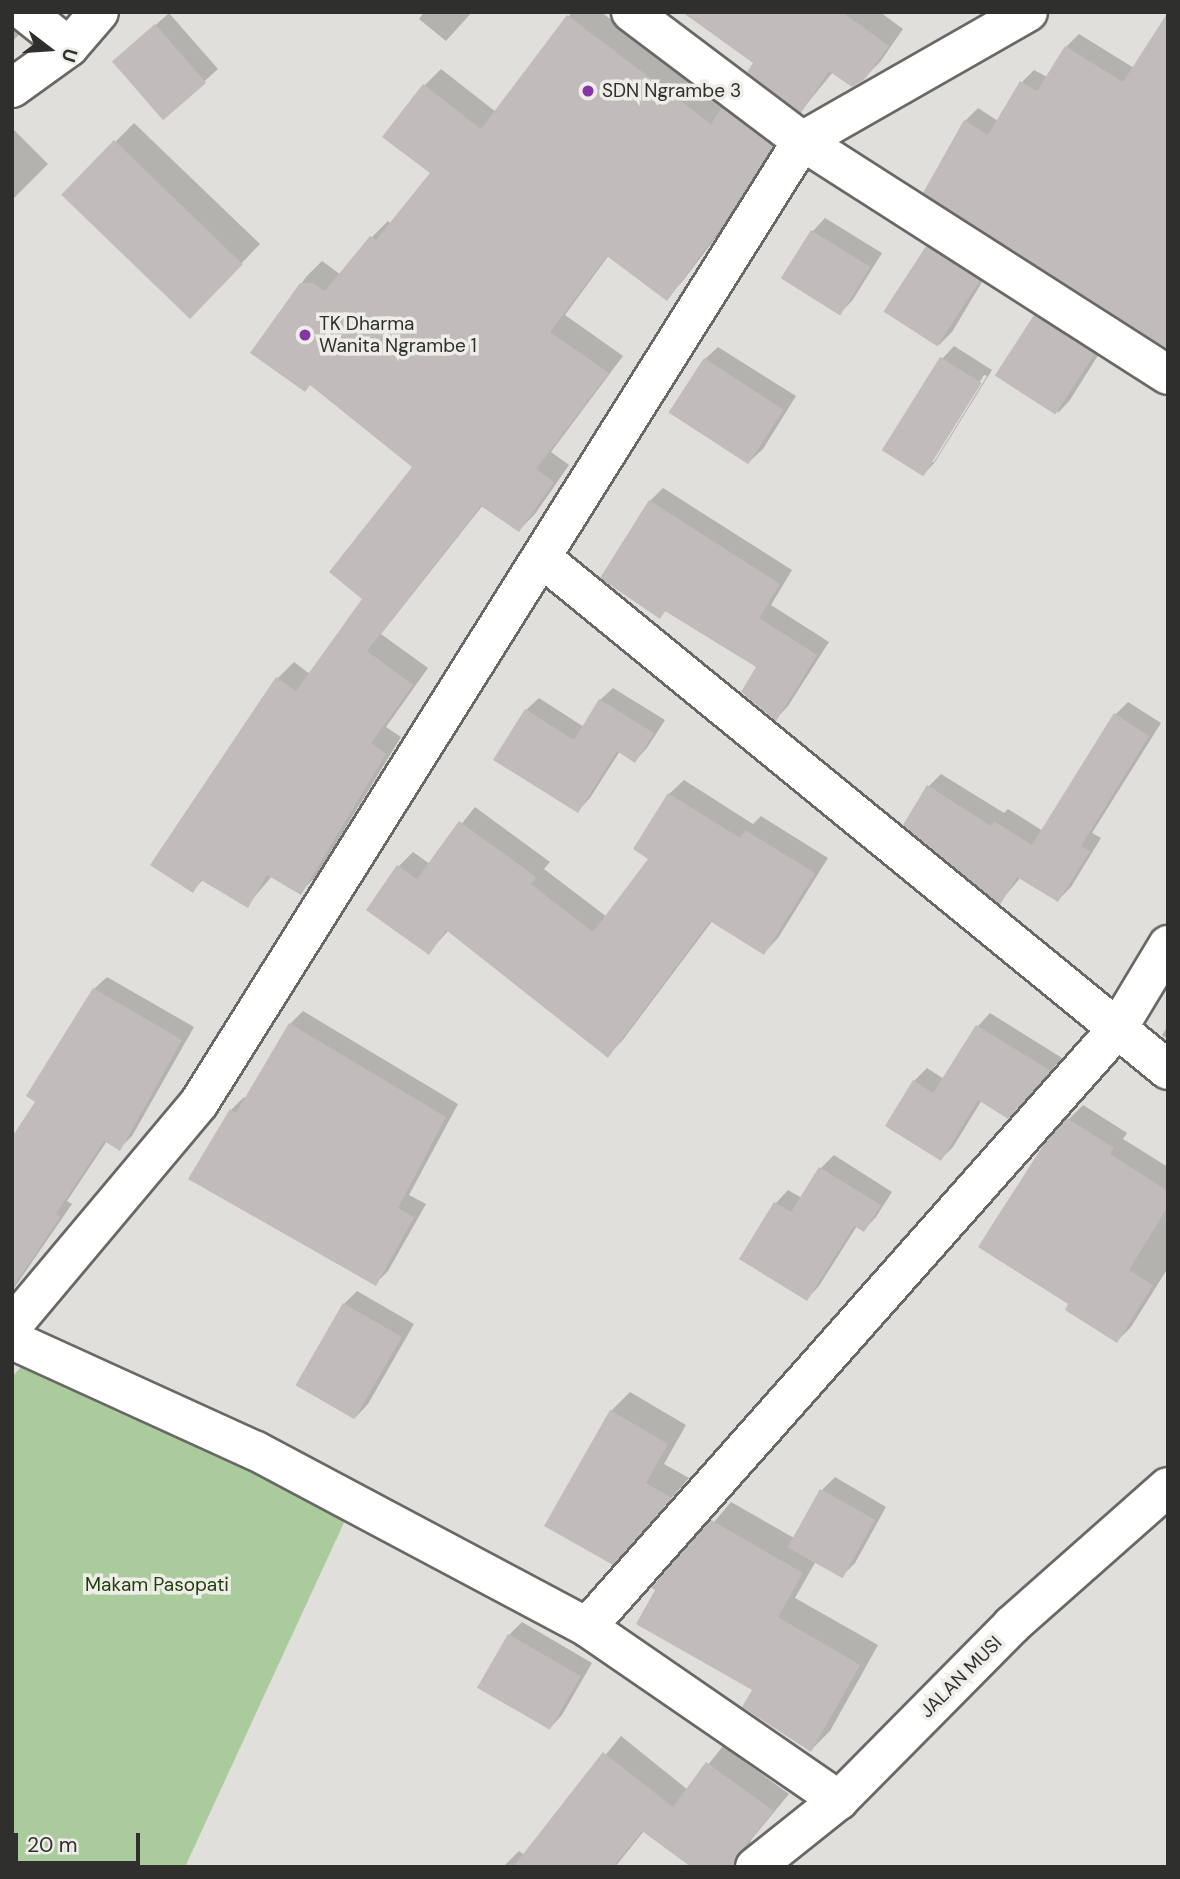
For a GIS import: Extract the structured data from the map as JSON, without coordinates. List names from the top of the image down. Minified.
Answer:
{"streets":{"street":["JALAN MUSI"]},"parks":["Makam Pasopati"],"places":["SDN Ngrambe 3","TK Dharma Wanita Ngrambe 1"],"scale_bar":"20 m","north":"right"}
